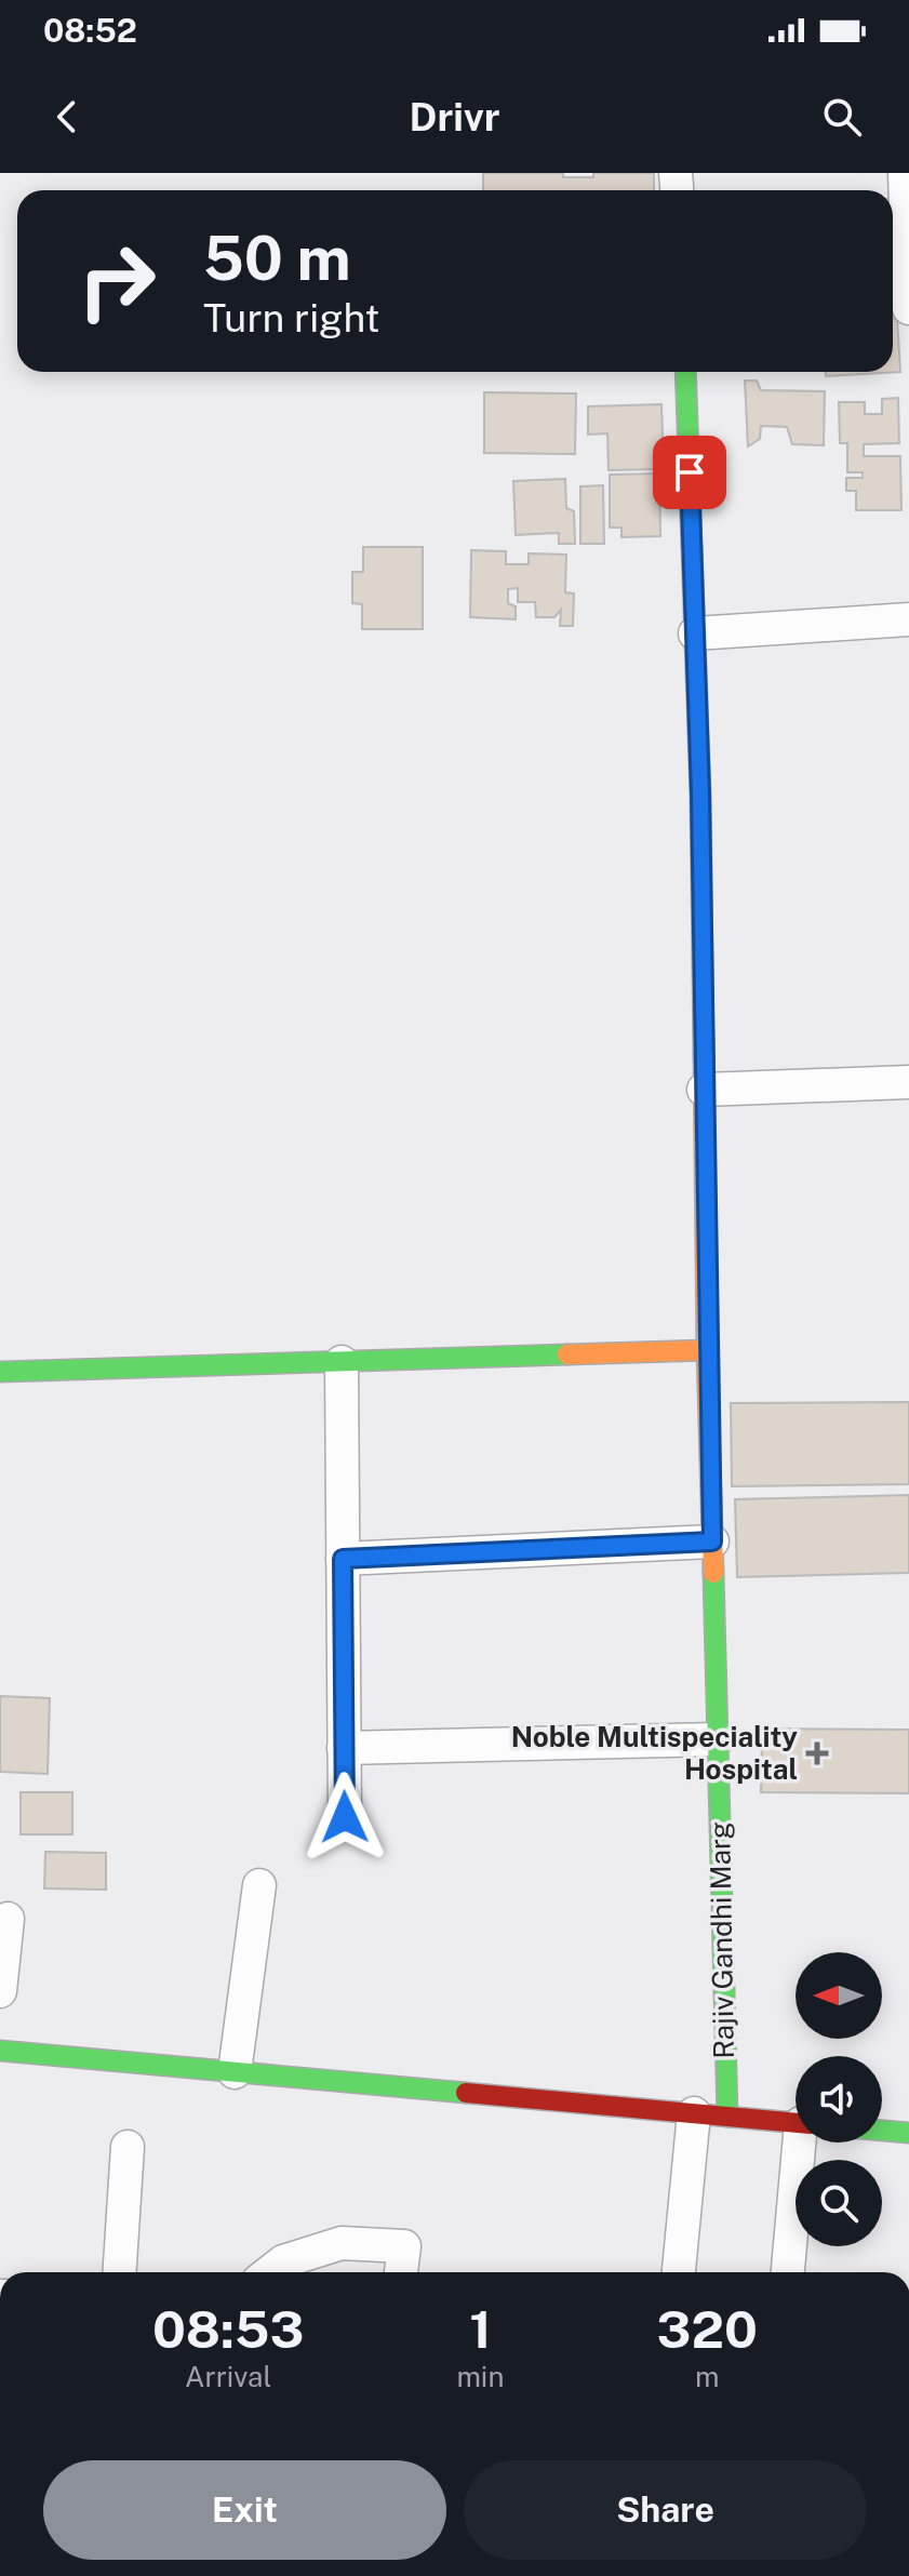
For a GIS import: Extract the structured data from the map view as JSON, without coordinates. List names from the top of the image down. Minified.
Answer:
{"streets":{"street":["Rajiv Gandhi Marg"]},"places":{"health":["Noble Multispeciality Hospital"]},"north":"left","page":{"status":"08:52","header":"Drivr","turn":["50 m","Turn right"],"eta":["08:53","Arrival","1","min","320","m"],"buttons":["Exit","Share"]}}
